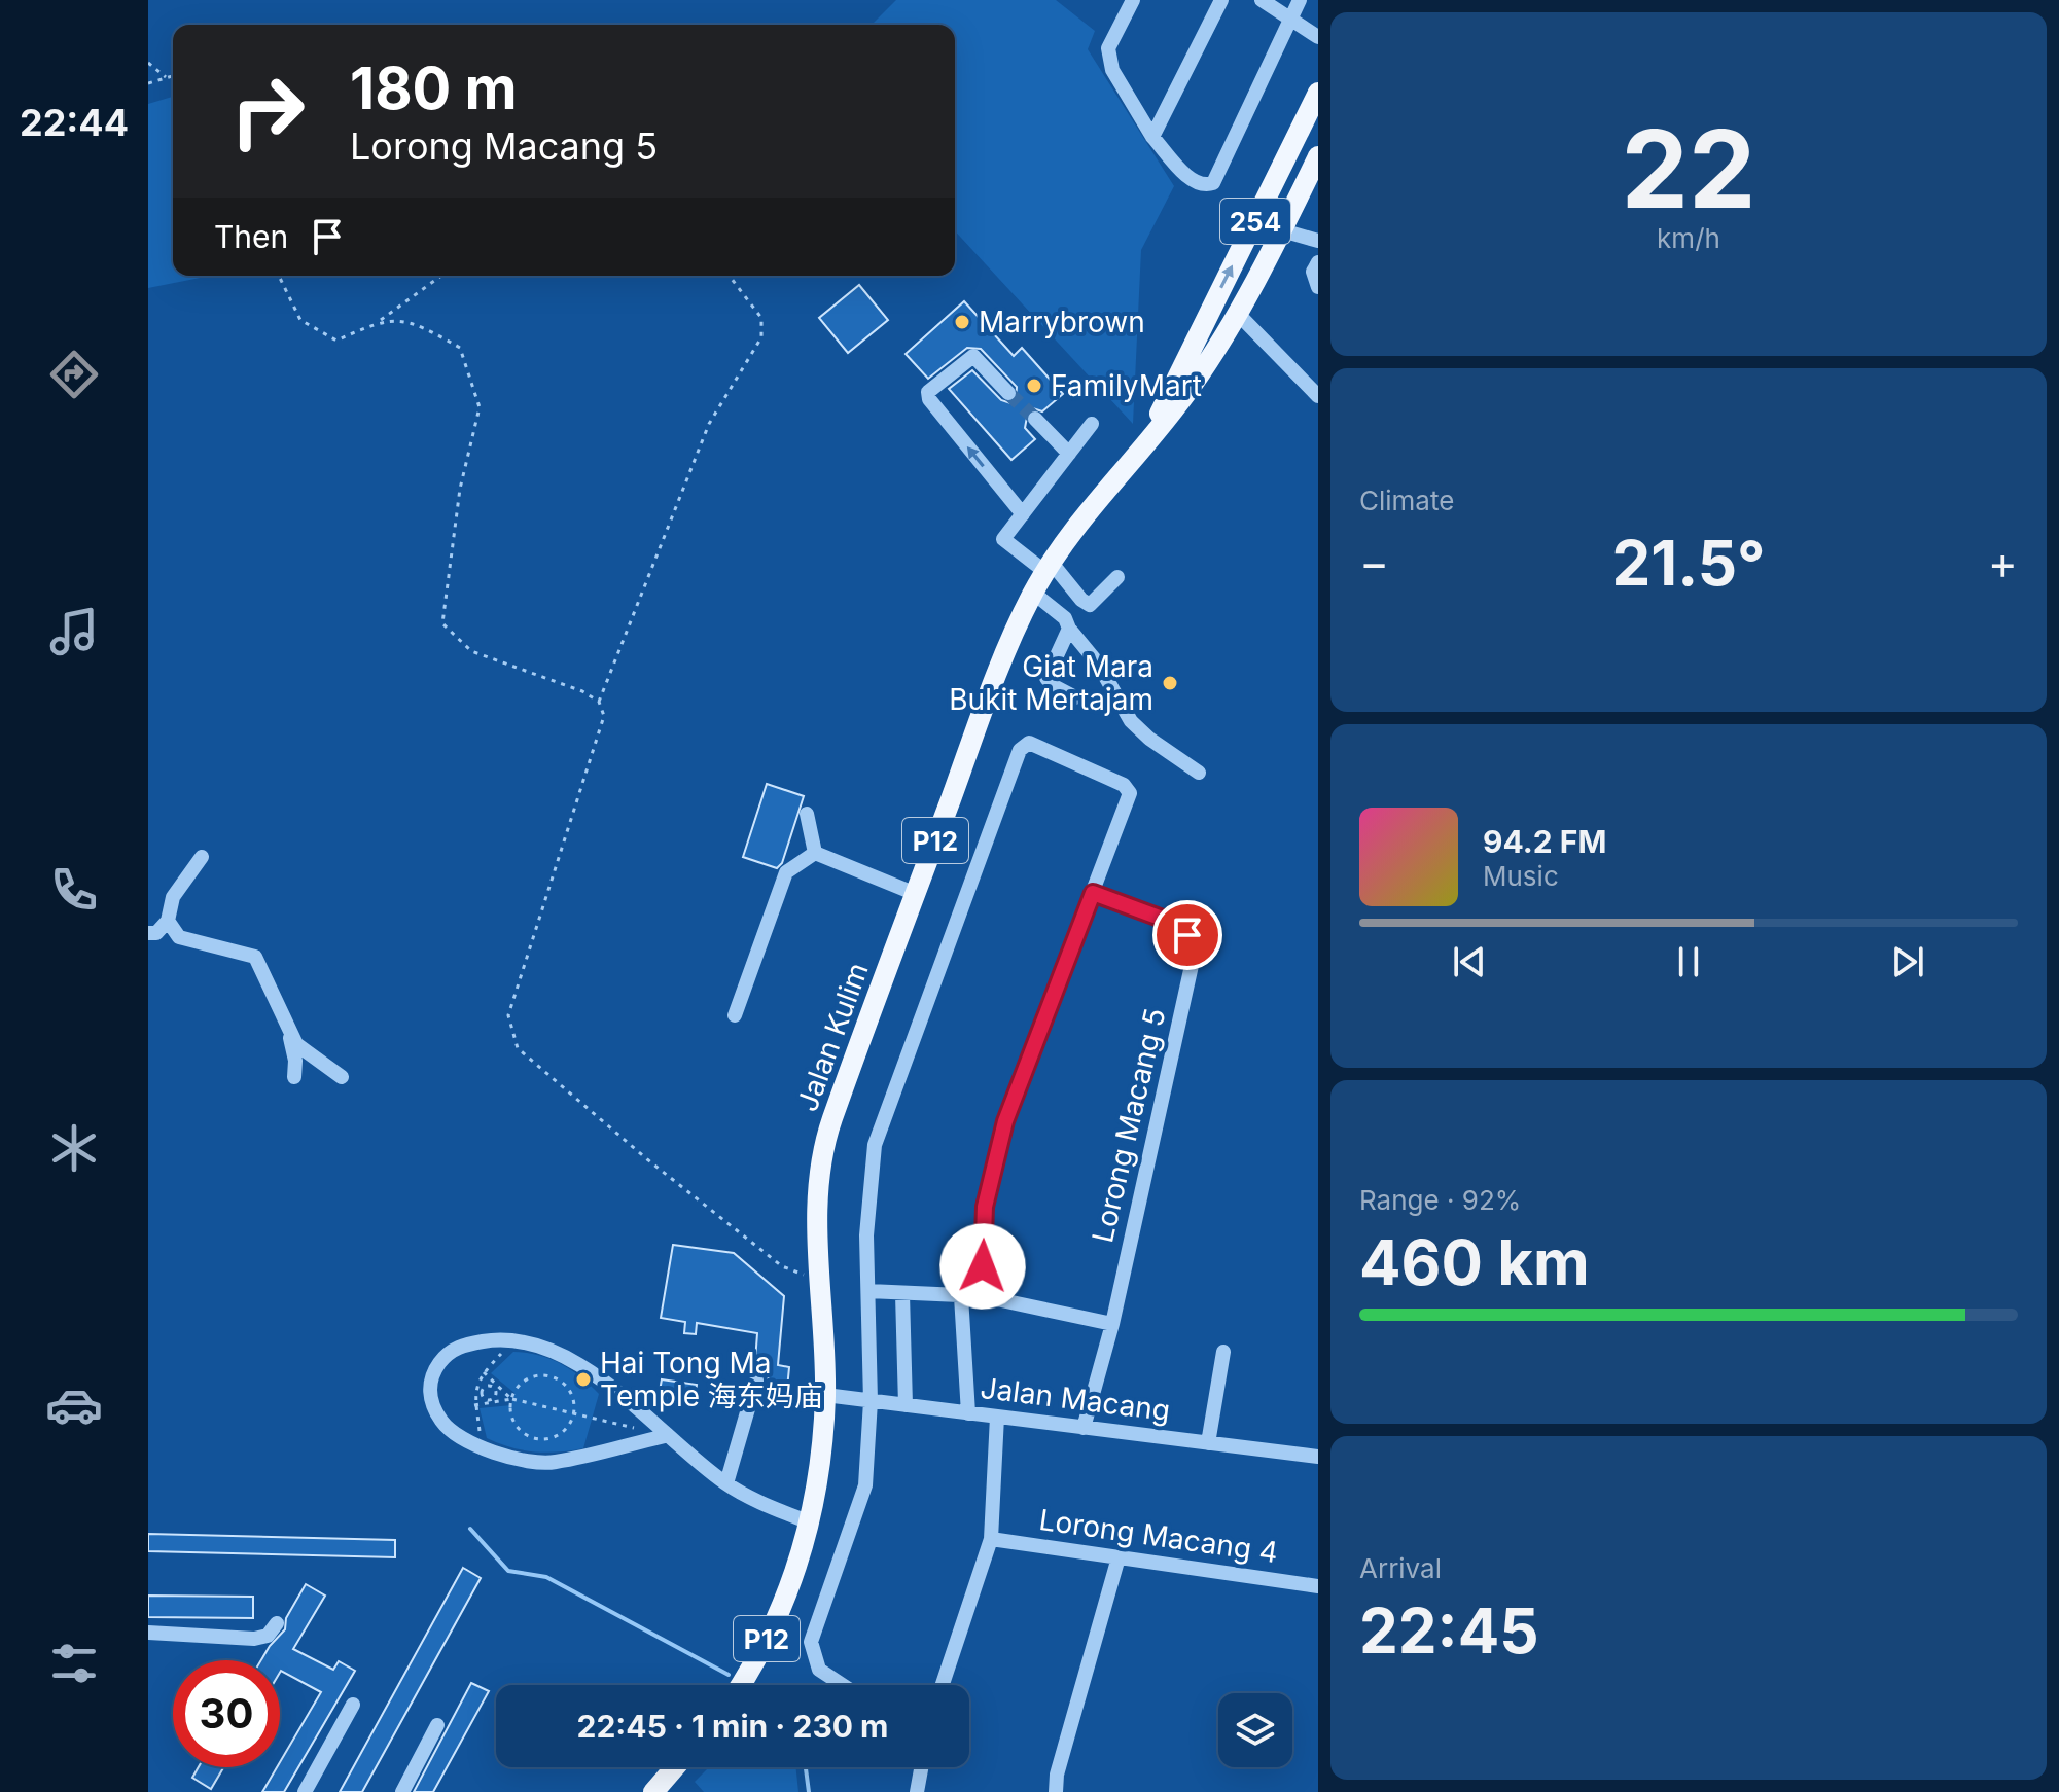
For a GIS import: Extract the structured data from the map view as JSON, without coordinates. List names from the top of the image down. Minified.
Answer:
{"streets":{"main road":["254","P12","Jalan Kulim"],"street":["Lorong Macang 5","Jalan Macang","Lorong Macang 4"]},"crossings":[["254","Jalan Kulim"],["Jalan Kulim","Jalan Macang"],["Lorong Macang 5","Jalan Macang"]],"places":["Marrybrown","FamilyMart","Giat Mara Bukit Mertajam","Hai Tong Ma Temple 海东妈庙"],"page":{"tabs":"22:44","tile":[["22","km/h"],"Climate",["Range · 92%","460 km"],["Arrival","22:45"]],"turn":["180 m","Lorong Macang 5"],"then":"Then","heat":["−","21.5°","+"],"song":["94.2 FM","Music"],"limit":"30","trip":"22:45 · 1 min · 230 m"}}
